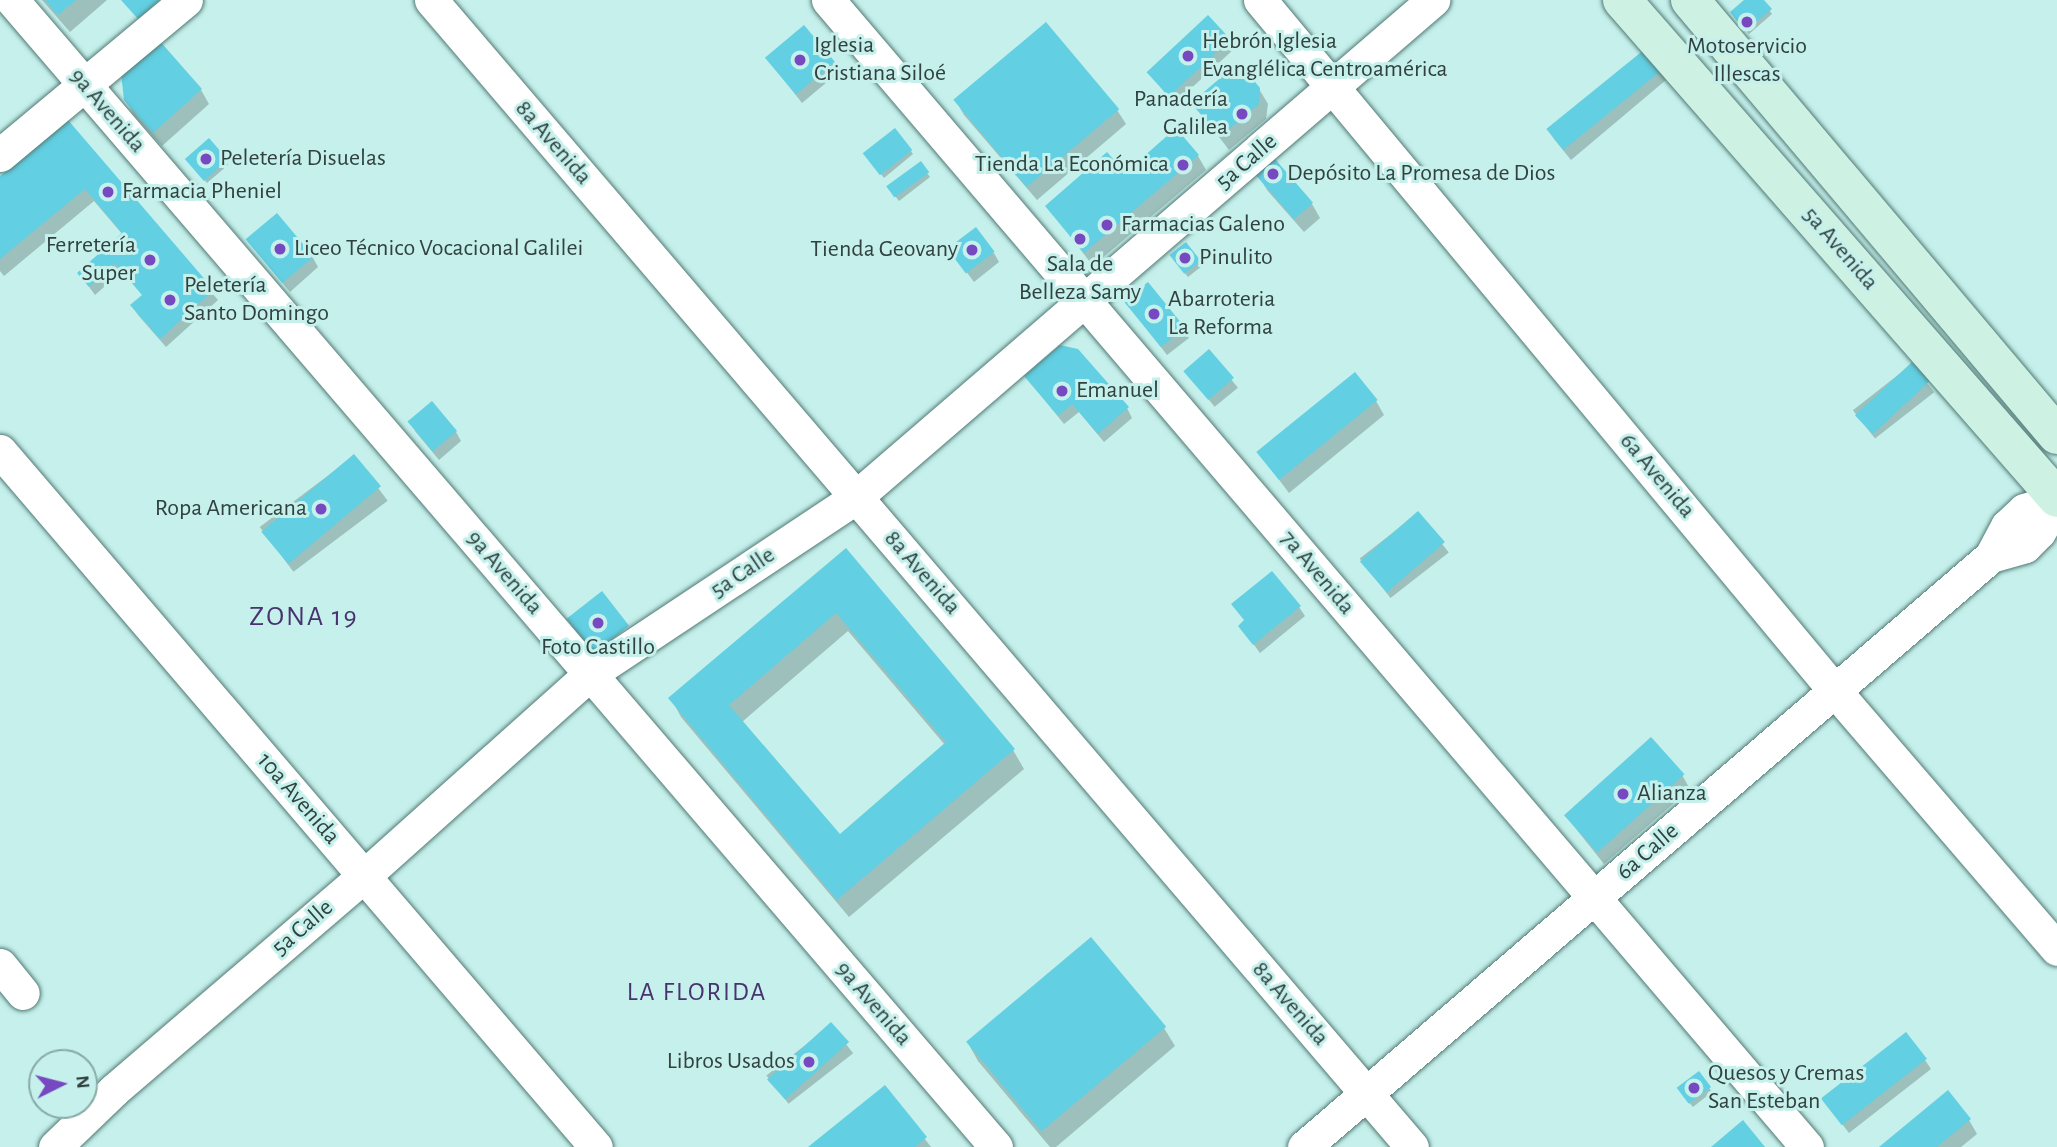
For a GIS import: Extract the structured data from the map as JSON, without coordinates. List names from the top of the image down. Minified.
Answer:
{"streets":{"main road":["5a Avenida"],"street":["9a Avenida","8a Avenida","5a Calle","6a Avenida","7a Avenida","10a Avenida","6a Calle"]},"crossings":[["9a Avenida","5a Calle"],["8a Avenida","5a Calle"],["8a Avenida","6a Calle"],["5a Calle","6a Avenida"],["5a Calle","7a Avenida"],["5a Calle","10a Avenida"],["5a Avenida","6a Calle"],["6a Avenida","6a Calle"],["7a Avenida","6a Calle"]],"districts":["ZONA 19","LA FLORIDA"],"places":["Motoservicio Illescas","Hebrón Iglesia Evanglélica Centroamérica","Iglesia Cristiana Siloé","Panadería Galilea","Peletería Disuelas","Tienda La Económica","Depósito La Promesa de Dios","Farmacia Pheniel","Farmacias Galeno","Sala de Belleza Samy","Liceo Técnico Vocacional Galilei","Tienda Geovany","Pinulito","Ferretería Super","Peletería Santo Domingo","Abarroteria La Reforma","Emanuel","Ropa Americana","Foto Castillo","Alianza","Libros Usados","Quesos y Cremas San Esteban"],"north":"right"}
